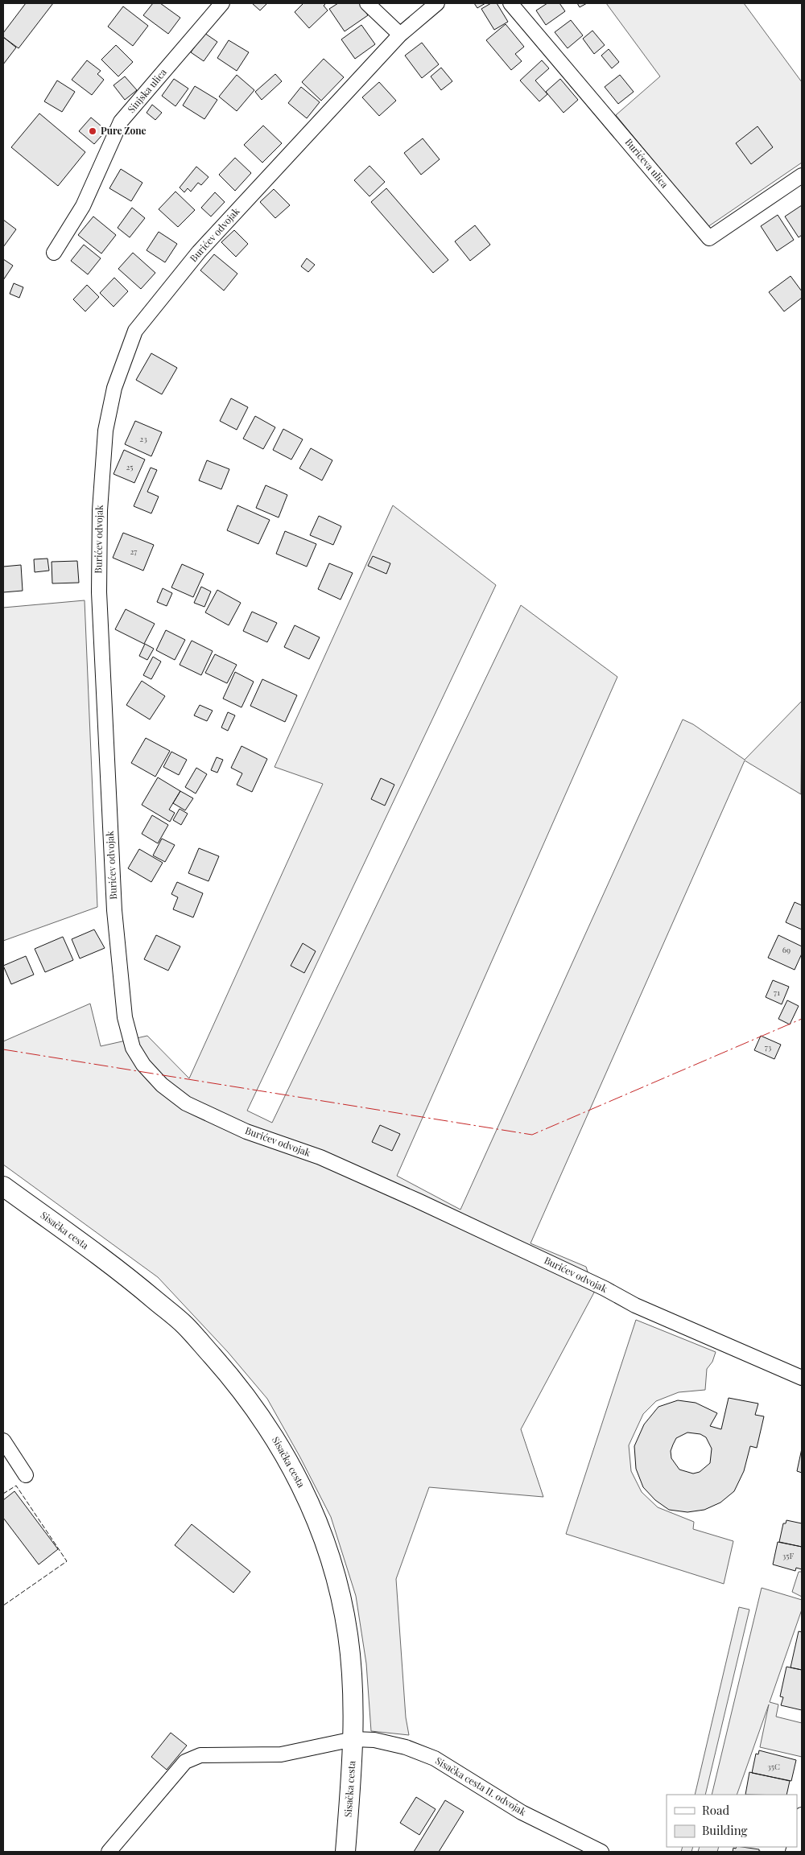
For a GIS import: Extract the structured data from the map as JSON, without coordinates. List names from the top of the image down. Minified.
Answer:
{"streets":{"main road":["Sisačka cesta"],"street":["Sinjska ulica","Burićeva ulica","Burićev odvojak","Sisačka cesta II. odvojak"]},"crossings":[["Sisačka cesta","Sisačka cesta II. odvojak"]],"places":["Pure Zone"],"house_numbers":["23","25","27","69","71","73","35F","35C"],"legend":["Road","Building"]}
